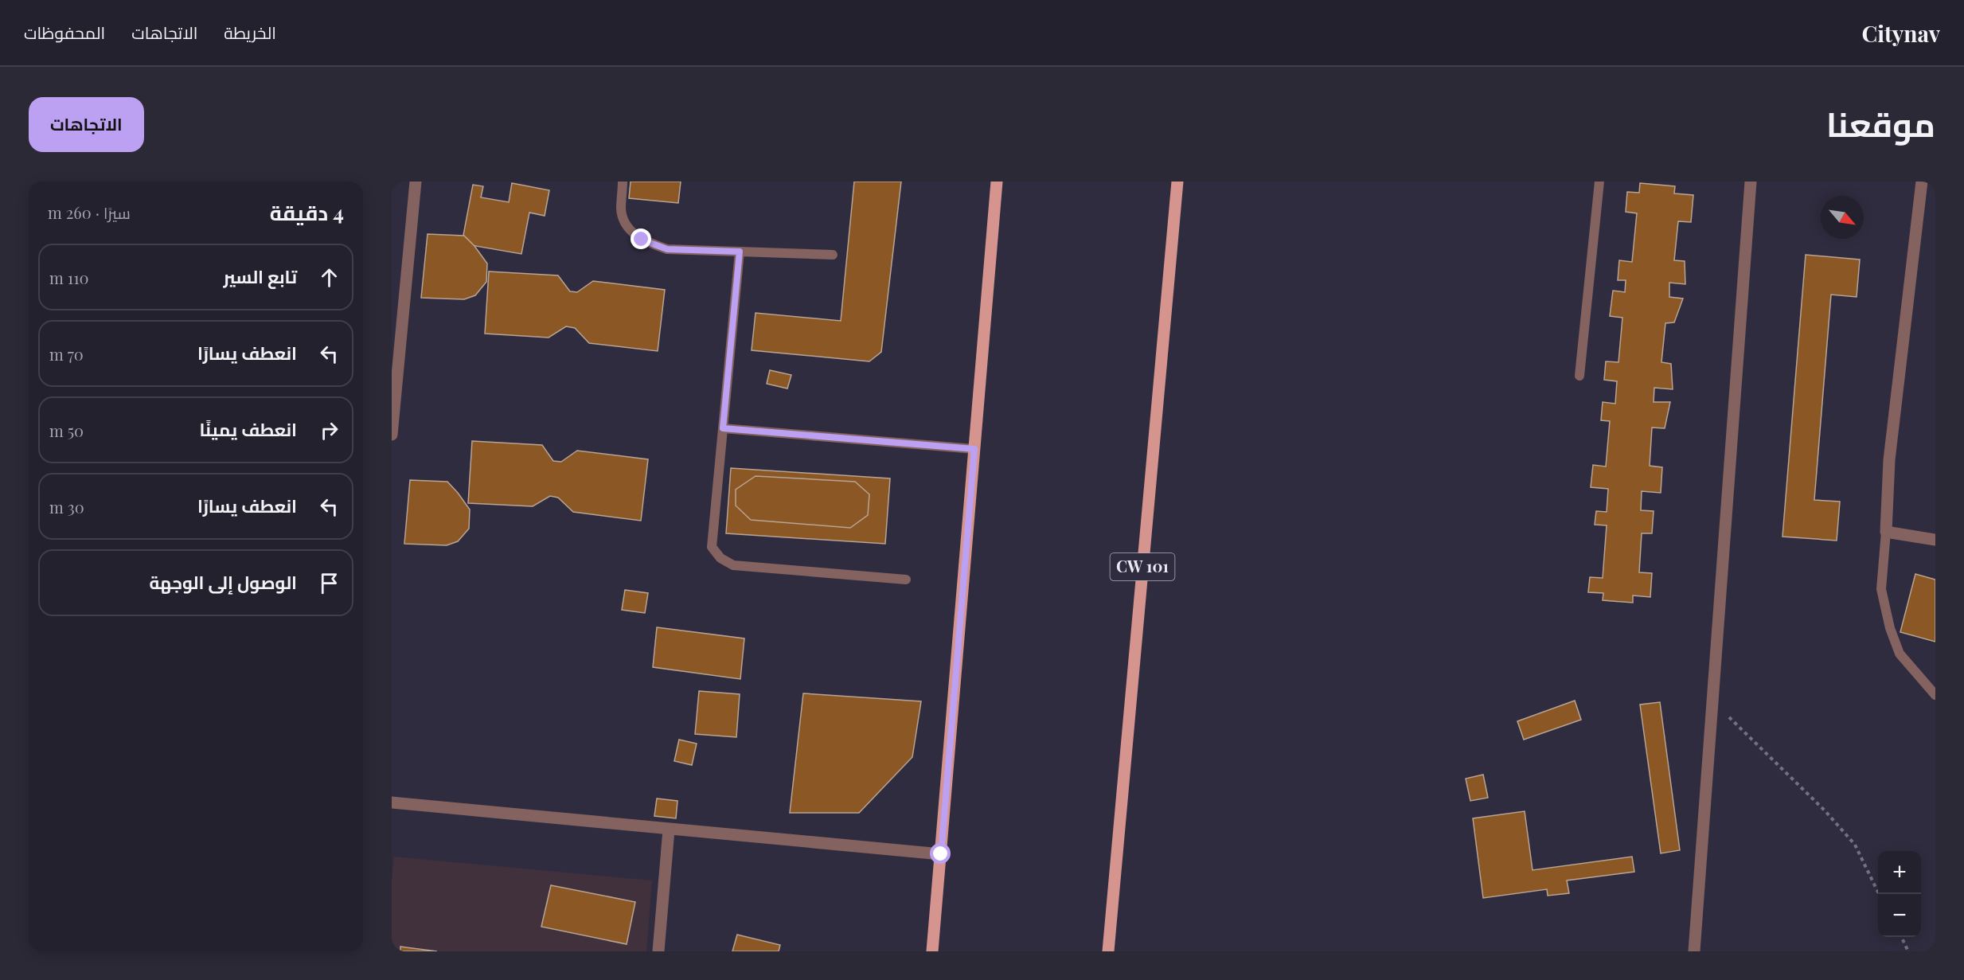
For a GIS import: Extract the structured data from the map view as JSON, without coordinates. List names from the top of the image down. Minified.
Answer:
{"streets":{"main road":["CW 101"]},"north":"bottom right","page":{"header":"Citynav","nav":["الخريطة","الاتجاهات","المحفوظات"],"title":"موقعنا","buttons":"الاتجاهات","heading":["4 دقيقة","سيرًا · 260 m"],"list":[["تابع السير","110 m"],["انعطف يسارًا","70 m"],["انعطف يمينًا","50 m"],["انعطف يسارًا","30 m"],"الوصول إلى الوجهة"],"map_buttons":["+","−"]}}
